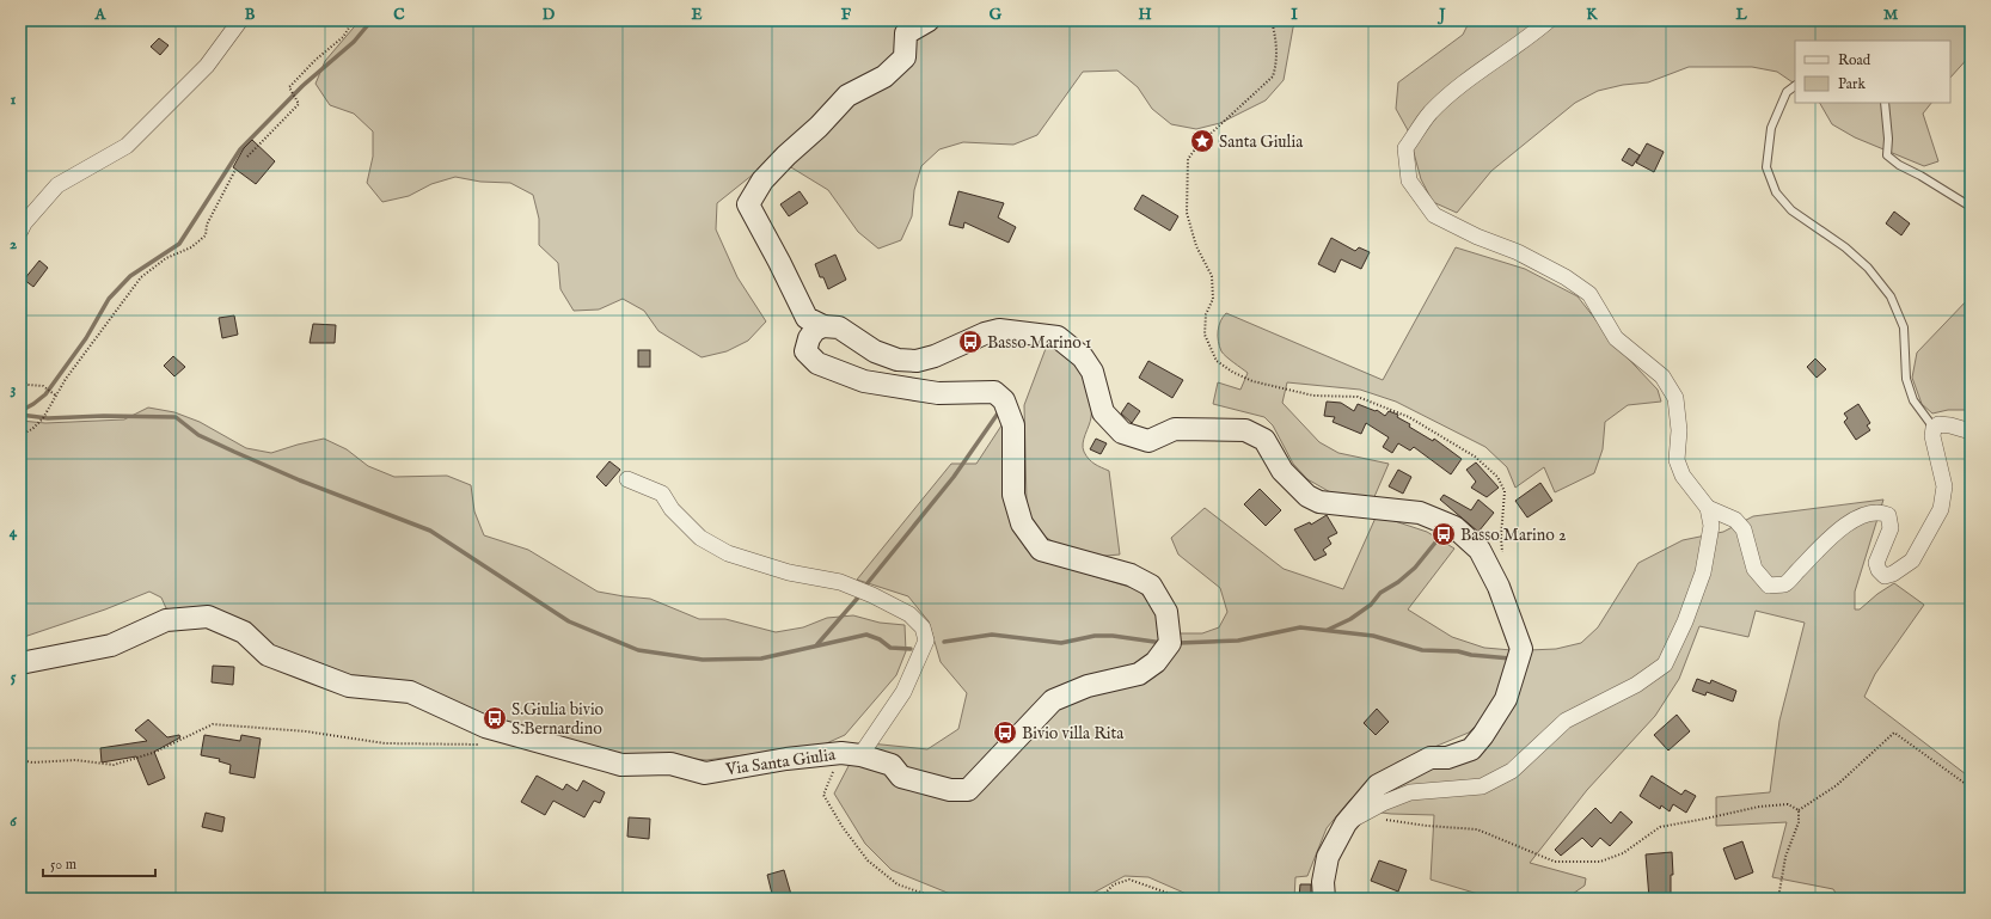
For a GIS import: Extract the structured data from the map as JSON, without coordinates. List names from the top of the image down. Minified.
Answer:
{"streets":{"street":["Via Santa Giulia"]},"places":{"place":["Santa Giulia"],"bus stop":["Basso Marino 1","Basso Marino 2","S.Giulia bivio S.Bernardino","Bivio villa Rita"]},"legend":["Road","Park"],"scale_bar":"50 m","grid":{"columns":["A","B","C","D","E","F","G","H","I","J","K","L","M"],"rows":["1","2","3","4","5","6"]}}
